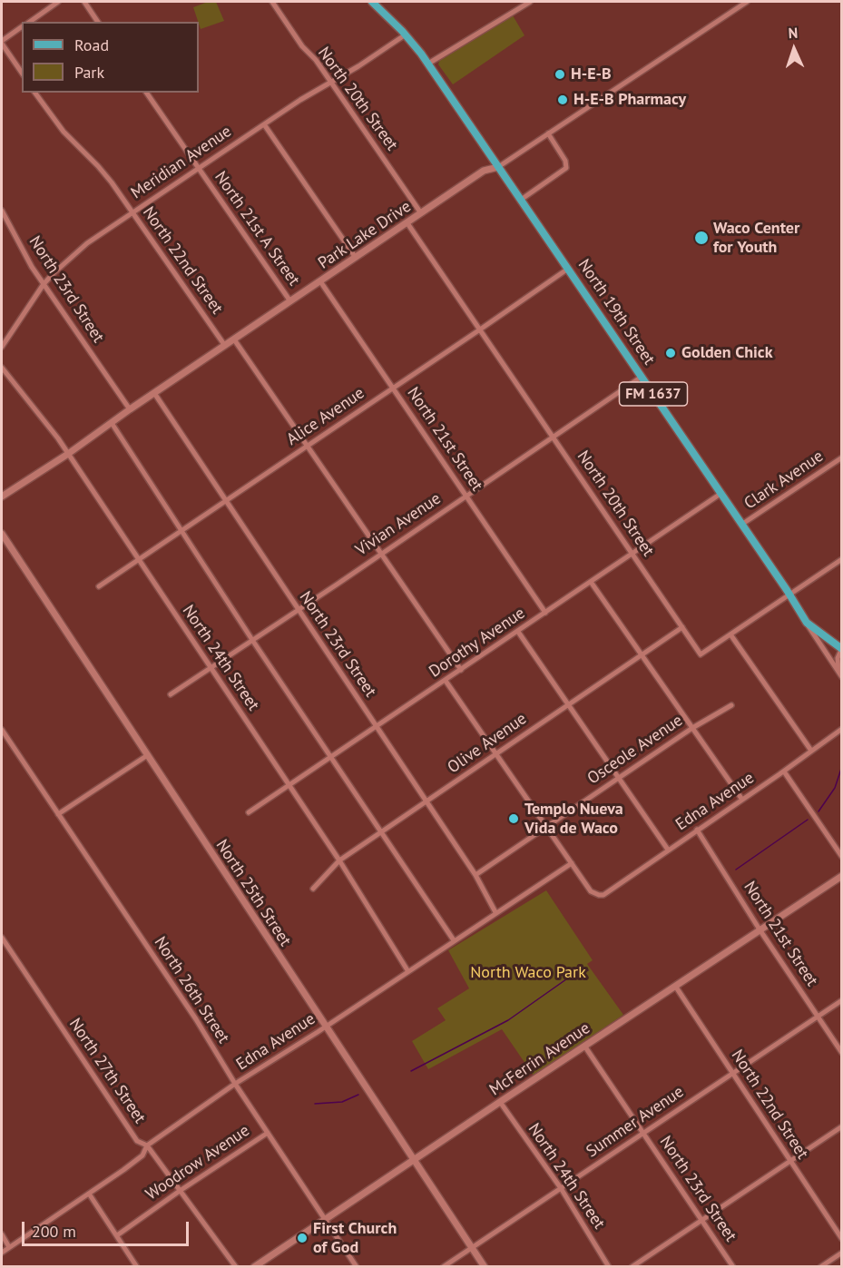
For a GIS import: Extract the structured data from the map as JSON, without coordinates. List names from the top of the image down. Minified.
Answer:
{"streets":{"main road":["North 19th Street","FM 1637"],"street":["North 20th Street","Meridian Avenue","North 21st A Street","Park Lake Drive","North 22nd Street","North 23rd Street","Alice Avenue","North 21st Street","Clark Avenue","Vivian Avenue","Dorothy Avenue","North 24th Street","Olive Avenue","Osceole Avenue","Edna Avenue","North 25th Street","North 26th Street","McFerrin Avenue","North 27th Street","Summer Avenue","Woodrow Avenue"]},"crossings":[["North 20th Street","Meridian Avenue"],["North 20th Street","Park Lake Drive"],["North 20th Street","Alice Avenue"],["North 20th Street","Vivian Avenue"],["North 20th Street","Dorothy Avenue"],["North 20th Street","Olive Avenue"],["Meridian Avenue","North 21st A Street"],["Meridian Avenue","North 22nd Street"],["Meridian Avenue","North 23rd Street"],["Meridian Avenue","North 19th Street"],["North 21st A Street","Park Lake Drive"],["Park Lake Drive","North 22nd Street"],["Park Lake Drive","North 23rd Street"],["Park Lake Drive","North 19th Street"],["Park Lake Drive","North 21st Street"],["Park Lake Drive","North 24th Street"],["North 22nd Street","McFerrin Avenue"],["North 22nd Street","Summer Avenue"],["North 23rd Street","Alice Avenue"],["North 23rd Street","Vivian Avenue"],["North 23rd Street","Dorothy Avenue"],["North 23rd Street","Olive Avenue"],["North 23rd Street","Osceole Avenue"],["North 23rd Street","Edna Avenue"],["North 23rd Street","McFerrin Avenue"],["North 23rd Street","Summer Avenue"],["North 19th Street","FM 1637"],["North 19th Street","Alice Avenue"],["North 19th Street","Clark Avenue"],["North 19th Street","Vivian Avenue"],["North 19th Street","Dorothy Avenue"],["Alice Avenue","North 21st Street"],["Alice Avenue","North 24th Street"],["North 21st Street","Vivian Avenue"],["North 21st Street","Dorothy Avenue"],["North 21st Street","Edna Avenue"],["North 21st Street","McFerrin Avenue"],["North 21st Street","Summer Avenue"],["Vivian Avenue","North 24th Street"],["Dorothy Avenue","North 24th Street"],["North 24th Street","Olive Avenue"],["North 24th Street","Edna Avenue"],["North 24th Street","McFerrin Avenue"],["North 24th Street","Summer Avenue"],["Edna Avenue","North 25th Street"],["Edna Avenue","North 26th Street"],["Edna Avenue","North 27th Street"],["North 25th Street","McFerrin Avenue"],["North 25th Street","Summer Avenue"],["North 26th Street","McFerrin Avenue"],["North 26th Street","Woodrow Avenue"],["North 27th Street","Woodrow Avenue"]],"parks":["North Waco Park"],"places":["H-E-B","H-E-B Pharmacy","Waco Center for Youth","Golden Chick","Templo Nueva Vida de Waco","First Church of God"],"legend":["Road","Park"],"scale_bar":"200 m","north":"top"}
